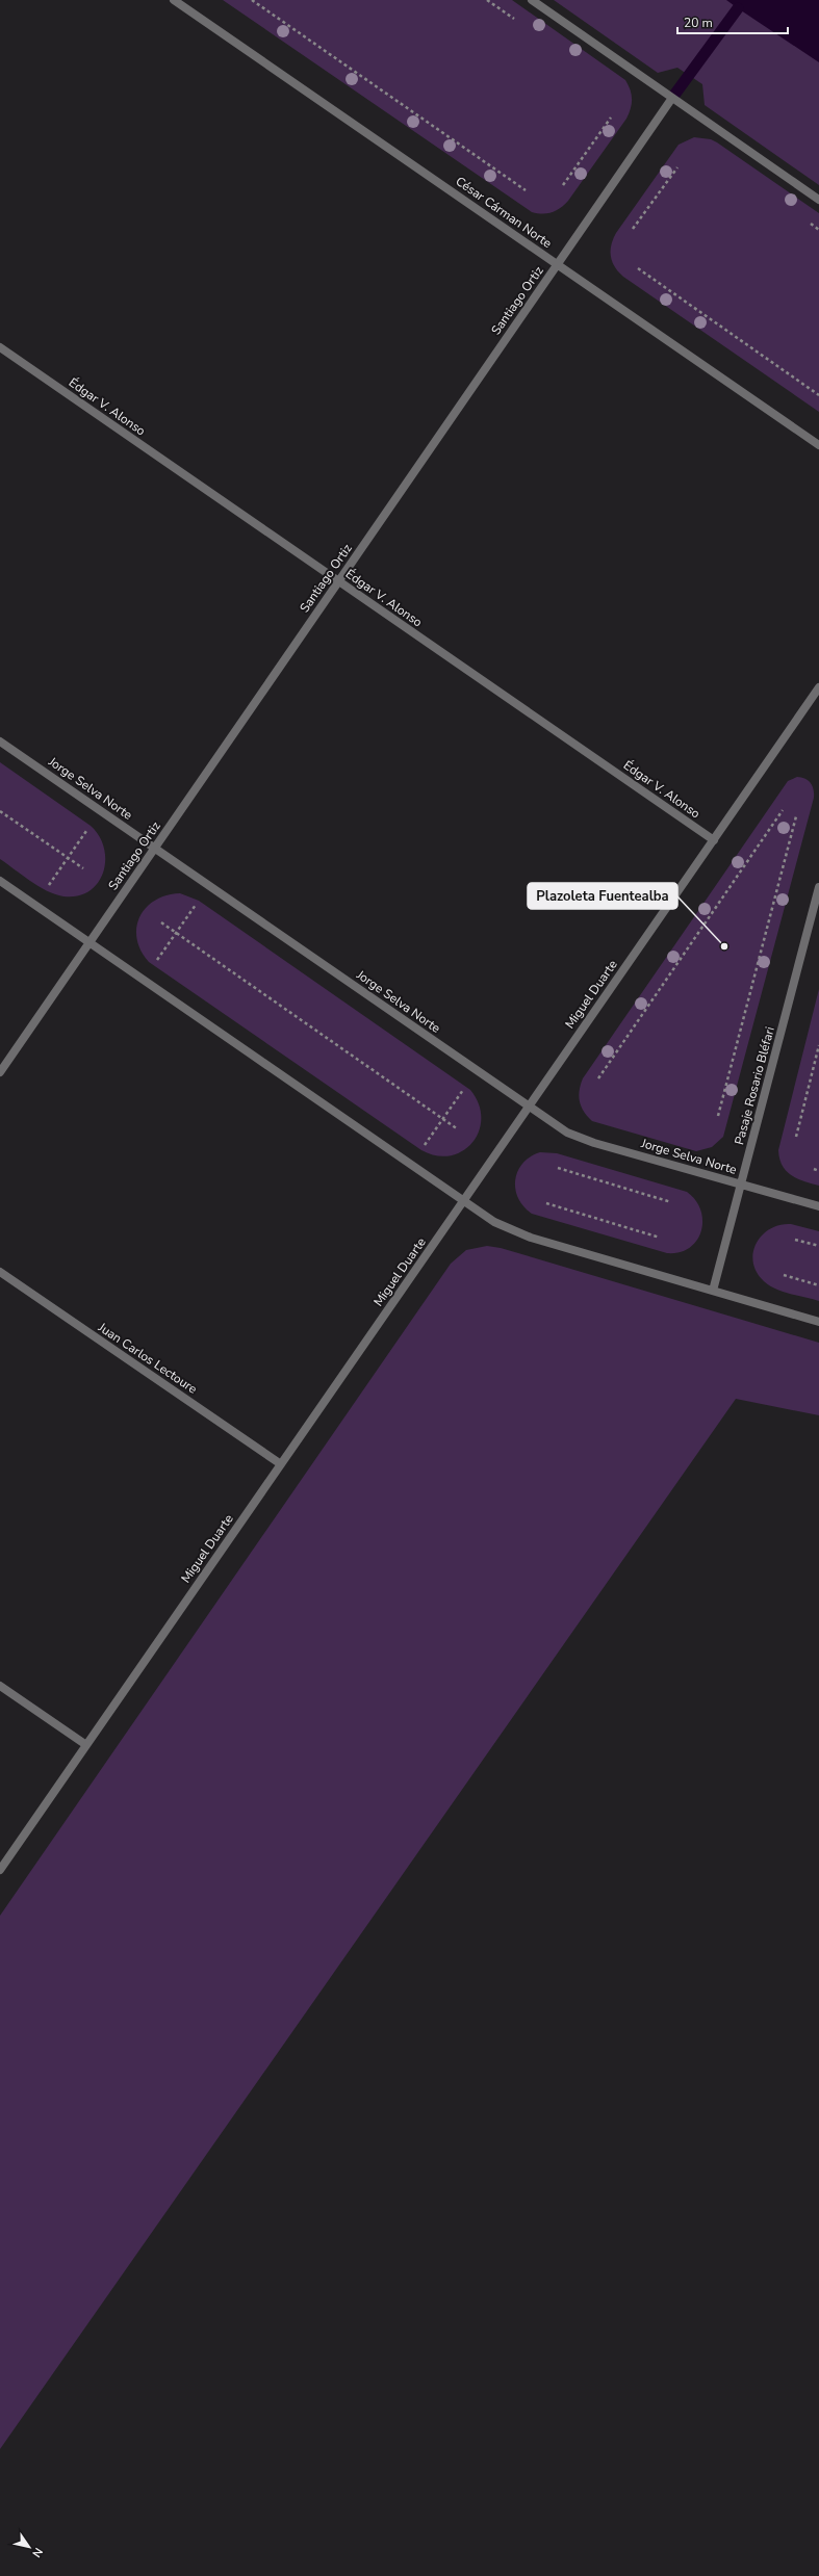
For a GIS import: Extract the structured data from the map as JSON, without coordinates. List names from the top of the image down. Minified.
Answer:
{"streets":{"street":["César Cárman Norte","Santiago Ortiz","Édgar V. Alonso","Jorge Selva Norte","Miguel Duarte","Pasaje Rosario Bléfari","Juan Carlos Lectoure"]},"crossings":[["César Cárman Norte","Santiago Ortiz"],["Santiago Ortiz","Édgar V. Alonso"],["Santiago Ortiz","Jorge Selva Norte"],["Édgar V. Alonso","Miguel Duarte"],["Jorge Selva Norte","Miguel Duarte"],["Jorge Selva Norte","Pasaje Rosario Bléfari"],["Miguel Duarte","Juan Carlos Lectoure"]],"places":["Plazoleta Fuentealba"],"scale_bar":"20 m","north":"bottom right"}
